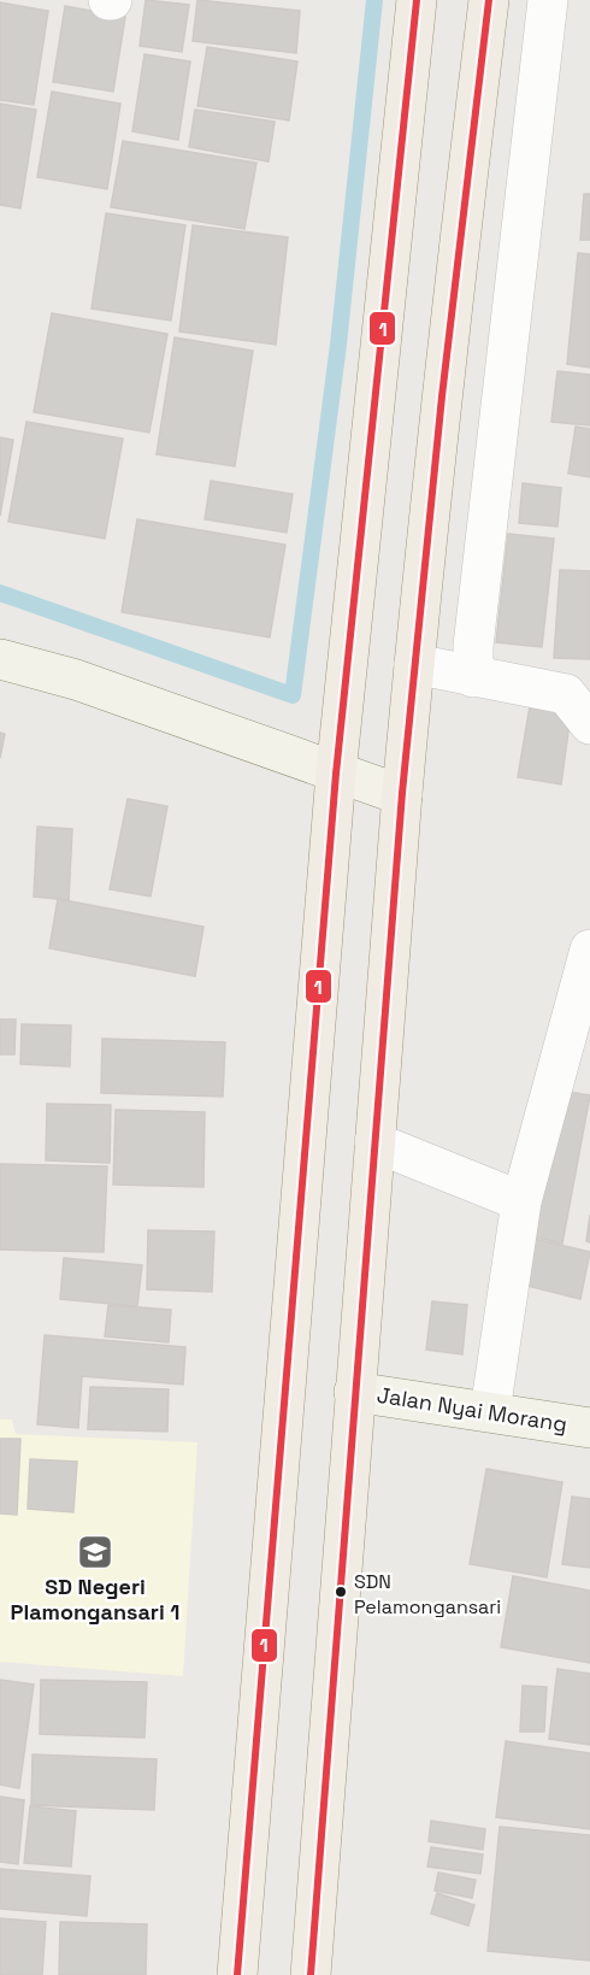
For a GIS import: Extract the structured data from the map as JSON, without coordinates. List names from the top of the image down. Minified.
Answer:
{"streets":{"main road":["Jalan Nyai Morang"]},"places":{"school or university":["SD Negeri Plamongansari 1"],"other":["SDN Pelamongansari"]},"lines":["transit line 1"]}
